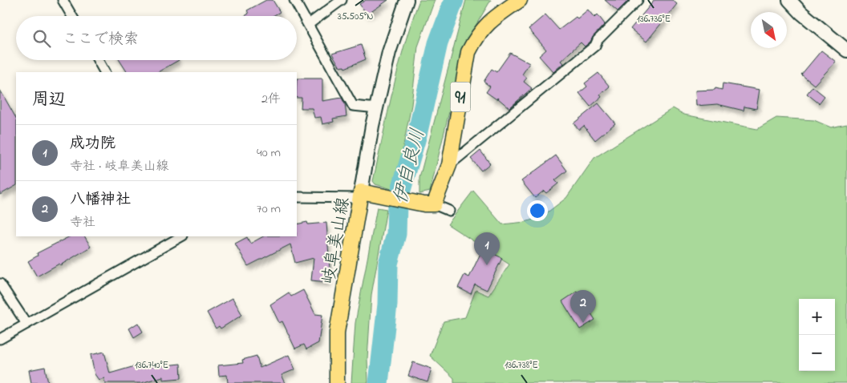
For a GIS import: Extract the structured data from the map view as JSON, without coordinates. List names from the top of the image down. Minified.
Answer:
{"streets":{"main road":["91","岐阜美山線"]},"crossings":[["91","岐阜美山線"]],"water":["伊自良川"],"north":"bottom right","page":{"search":"ここで検索","heading":["周辺","2件"],"list":[{"mark":"1","name":"成功院","note":"寺社 · 岐阜美山線","value":"40 m"},{"mark":"2","name":"八幡神社","note":"寺社","value":"70 m"}],"pins":["1","2"],"map_buttons":["+","−"]},"coordinates":["35.505°N","136.736°E","136.740°E","136.738°E"]}
